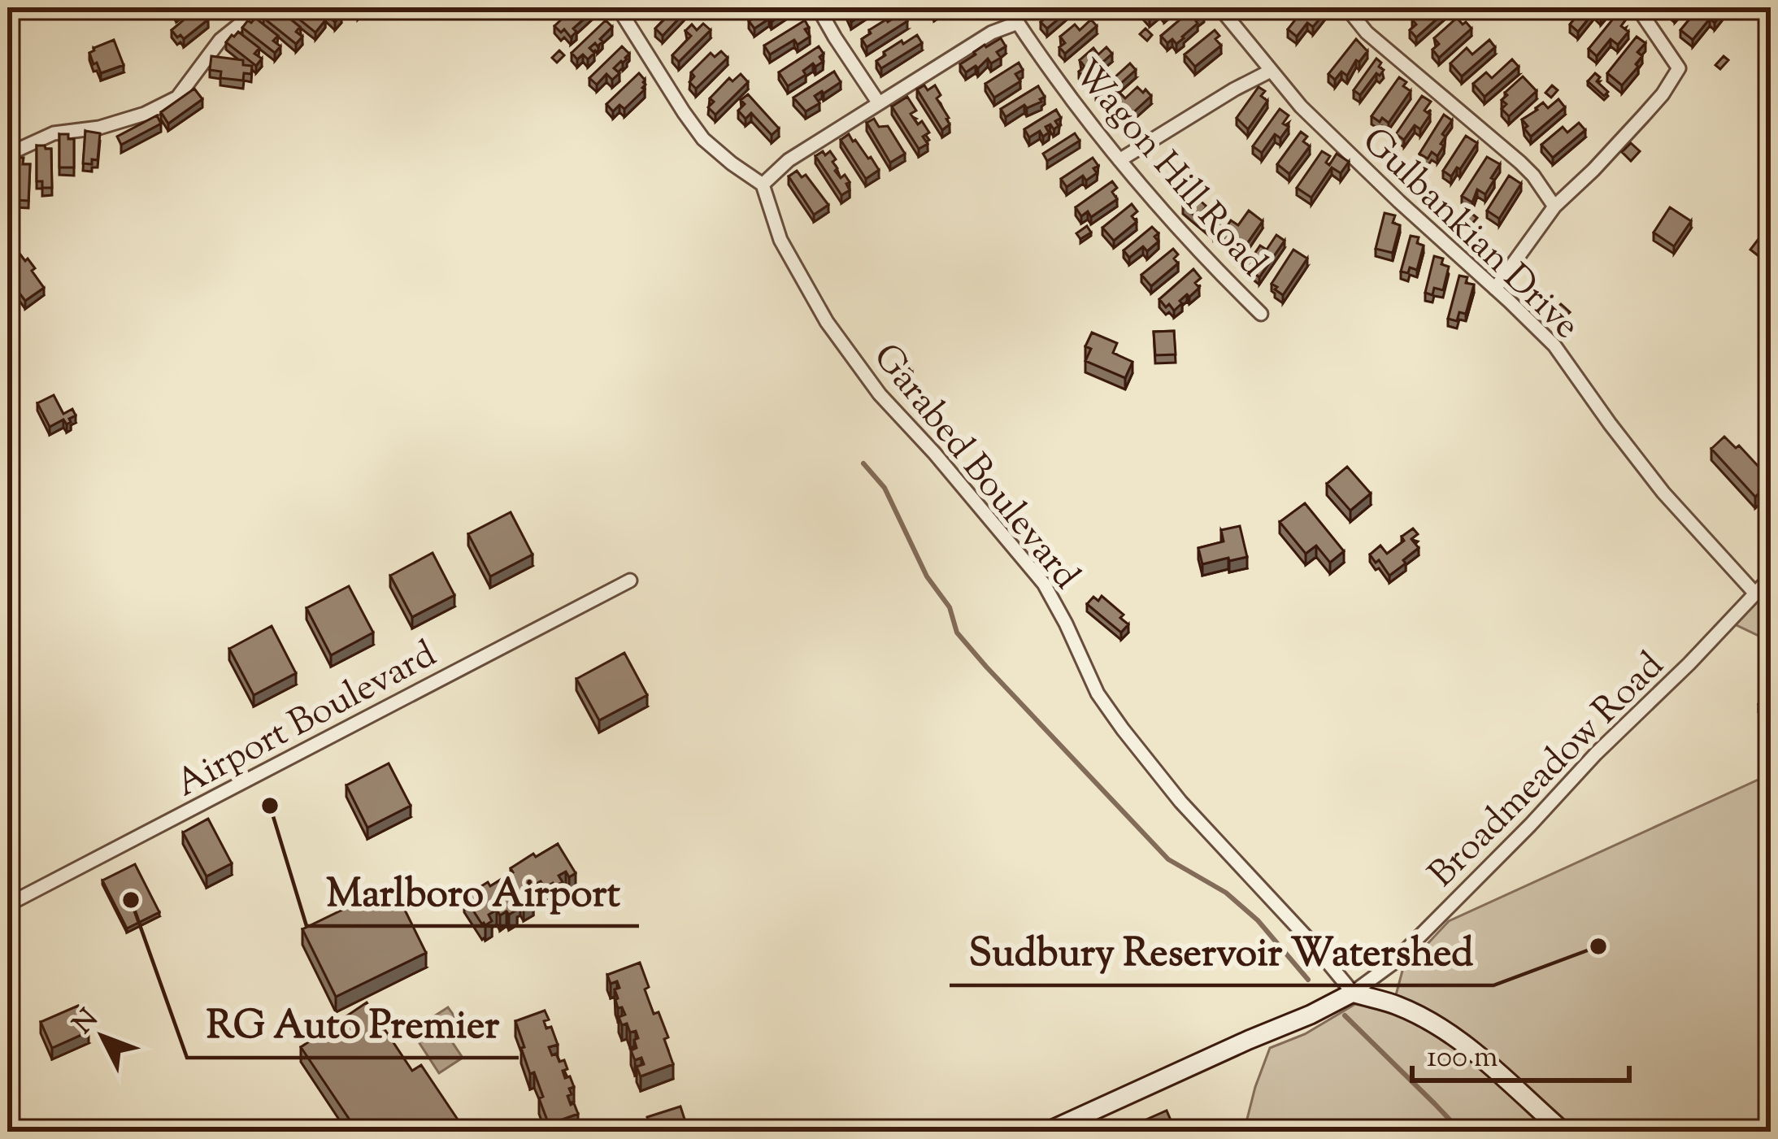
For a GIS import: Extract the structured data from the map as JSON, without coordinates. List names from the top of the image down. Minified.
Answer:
{"streets":{"street":["Wagon Hill Road","Gulbankian Drive","Garabed Boulevard","Airport Boulevard","Broadmeadow Road"]},"crossings":[["Gulbankian Drive","Broadmeadow Road"],["Garabed Boulevard","Broadmeadow Road"]],"places":["Marlboro Airport","RG Auto Premier","Sudbury Reservoir Watershed"],"scale_bar":"100 m","north":"top left"}
